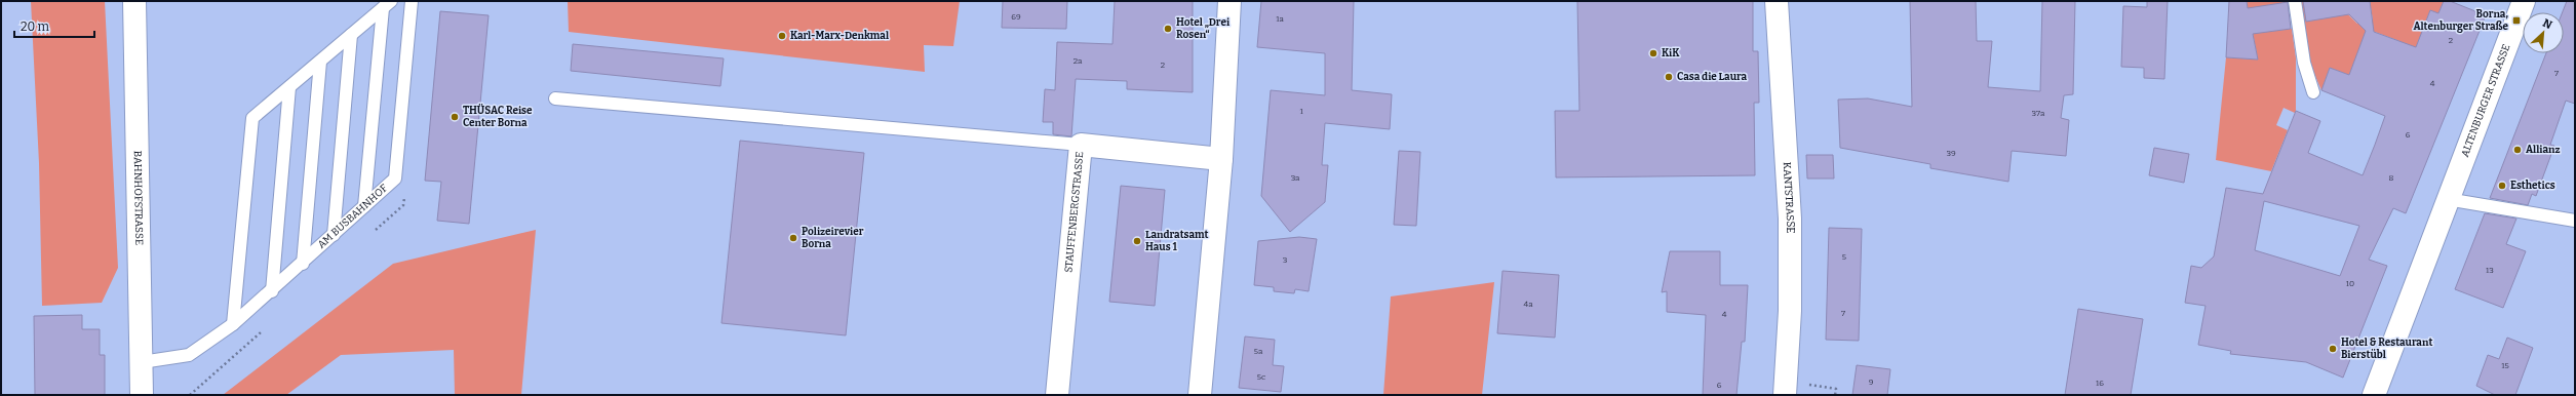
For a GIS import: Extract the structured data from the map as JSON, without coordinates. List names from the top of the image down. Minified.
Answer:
{"streets":{"street":["ALTENBURGER STRASSE","BAHNHOFSTRASSE","KANTSTRASSE","STAUFFENBERGSTRASSE"],"lane":["AM BUSBAHNHOF"]},"crossings":[["BAHNHOFSTRASSE","AM BUSBAHNHOF"]],"places":{"transit":["Borna, Altenburger Straße"],"other":["Hotel „Drei Rosen“","Karl-Marx-Denkmal","KiK","Casa die Laura","THÜSAC Reise Center Borna","Allianz","Esthetics","Polizeirevier Borna","Landratsamt Haus 1","Hotel & Restaurant Bierstübl"]},"house_numbers":["69","1a","2","2a","2","7","4","1","37a","6","39","3a","8","5","3","13","10","4a","7","4","5a","15","5c","9","16","6"],"scale_bar":"20 m","north":"top right"}
